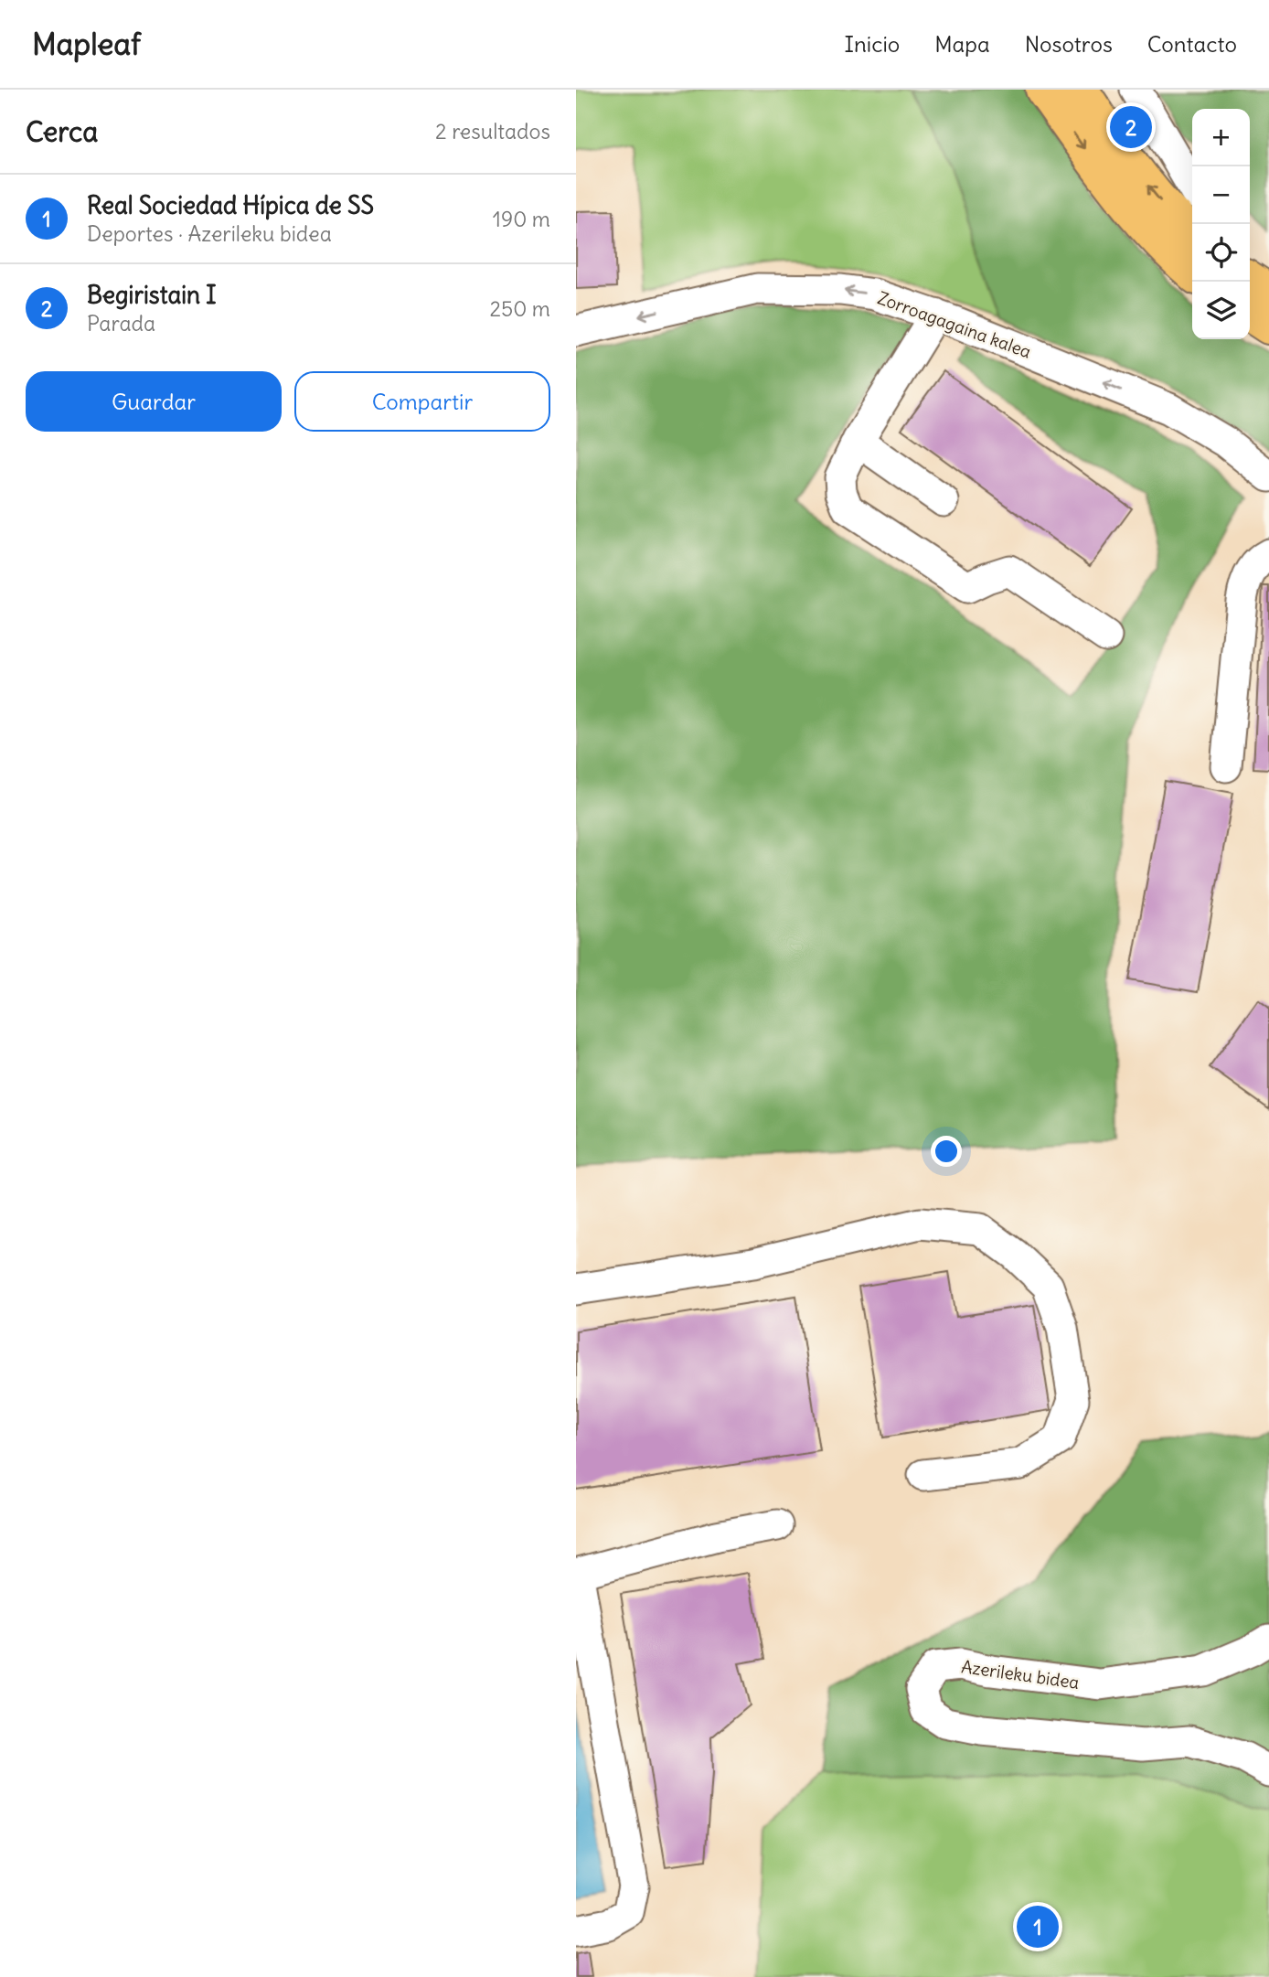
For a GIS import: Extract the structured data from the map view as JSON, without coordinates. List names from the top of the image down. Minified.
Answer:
{"streets":{"street":["Zorroagagaina kalea","Azerileku bidea"]},"one_way":["Zorroagagaina kalea"],"page":{"header":"Mapleaf","nav":["Inicio","Mapa","Nosotros","Contacto"],"heading":["Cerca","2 resultados"],"pins":["2","1"],"map_buttons":["+","−"],"list":[{"mark":"1","name":"Real Sociedad Hípica de SS","note":"Deportes · Azerileku bidea","value":"190 m"},{"mark":"2","name":"Begiristain I","note":"Parada","value":"250 m"}],"buttons":["Guardar","Compartir"]}}
